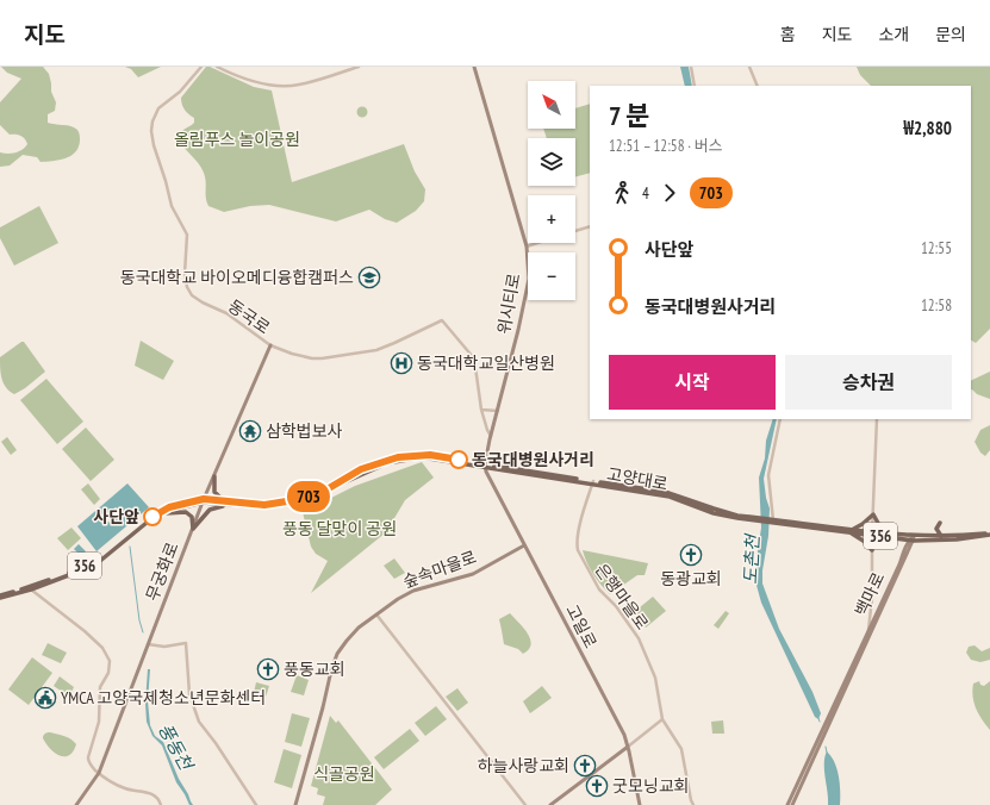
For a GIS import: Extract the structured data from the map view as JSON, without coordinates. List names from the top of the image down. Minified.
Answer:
{"streets":{"main road":["위시티로","고양대로","356","숲속마을로","무궁화로","백마로","고일로"],"street":["동국로","은행마을로"]},"crossings":[["위시티로","동국로"],["위시티로","고양대로"],["위시티로","고일로"],["동국로","무궁화로"],["고양대로","356"],["고양대로","무궁화로"],["고양대로","은행마을로"],["고양대로","고일로"],["356","백마로"],["숲속마을로","고일로"]],"water":["도촌천","풍동천"],"parks":["올림푸스 놀이공원","풍동 달맞이 공원","식골공원"],"places":{"school or university":["동국대학교 바이오메디융합캠퍼스"],"hospital":["동국대학교일산병원"],"temple":["삼학법보사"],"other":["동국대병원사거리","사단앞"],"church":["동광교회","풍동교회","하늘사랑교회","굿모닝교회"],"public building":["YMCA 고양국제청소년문화센터"]},"lines":["bus line 703"],"north":"top left","page":{"header":"지도","nav":["홈","지도","소개","문의"],"on_map":"703","map_buttons":["+","−"],"heading":["7 분","12:51 – 12:58 · 버스","₩2,880"],"legs":["4","703"],"list":[{"name":"사단앞","value":"12:55"},{"name":"동국대병원사거리","value":"12:58"}],"buttons":["시작","승차권"]}}
